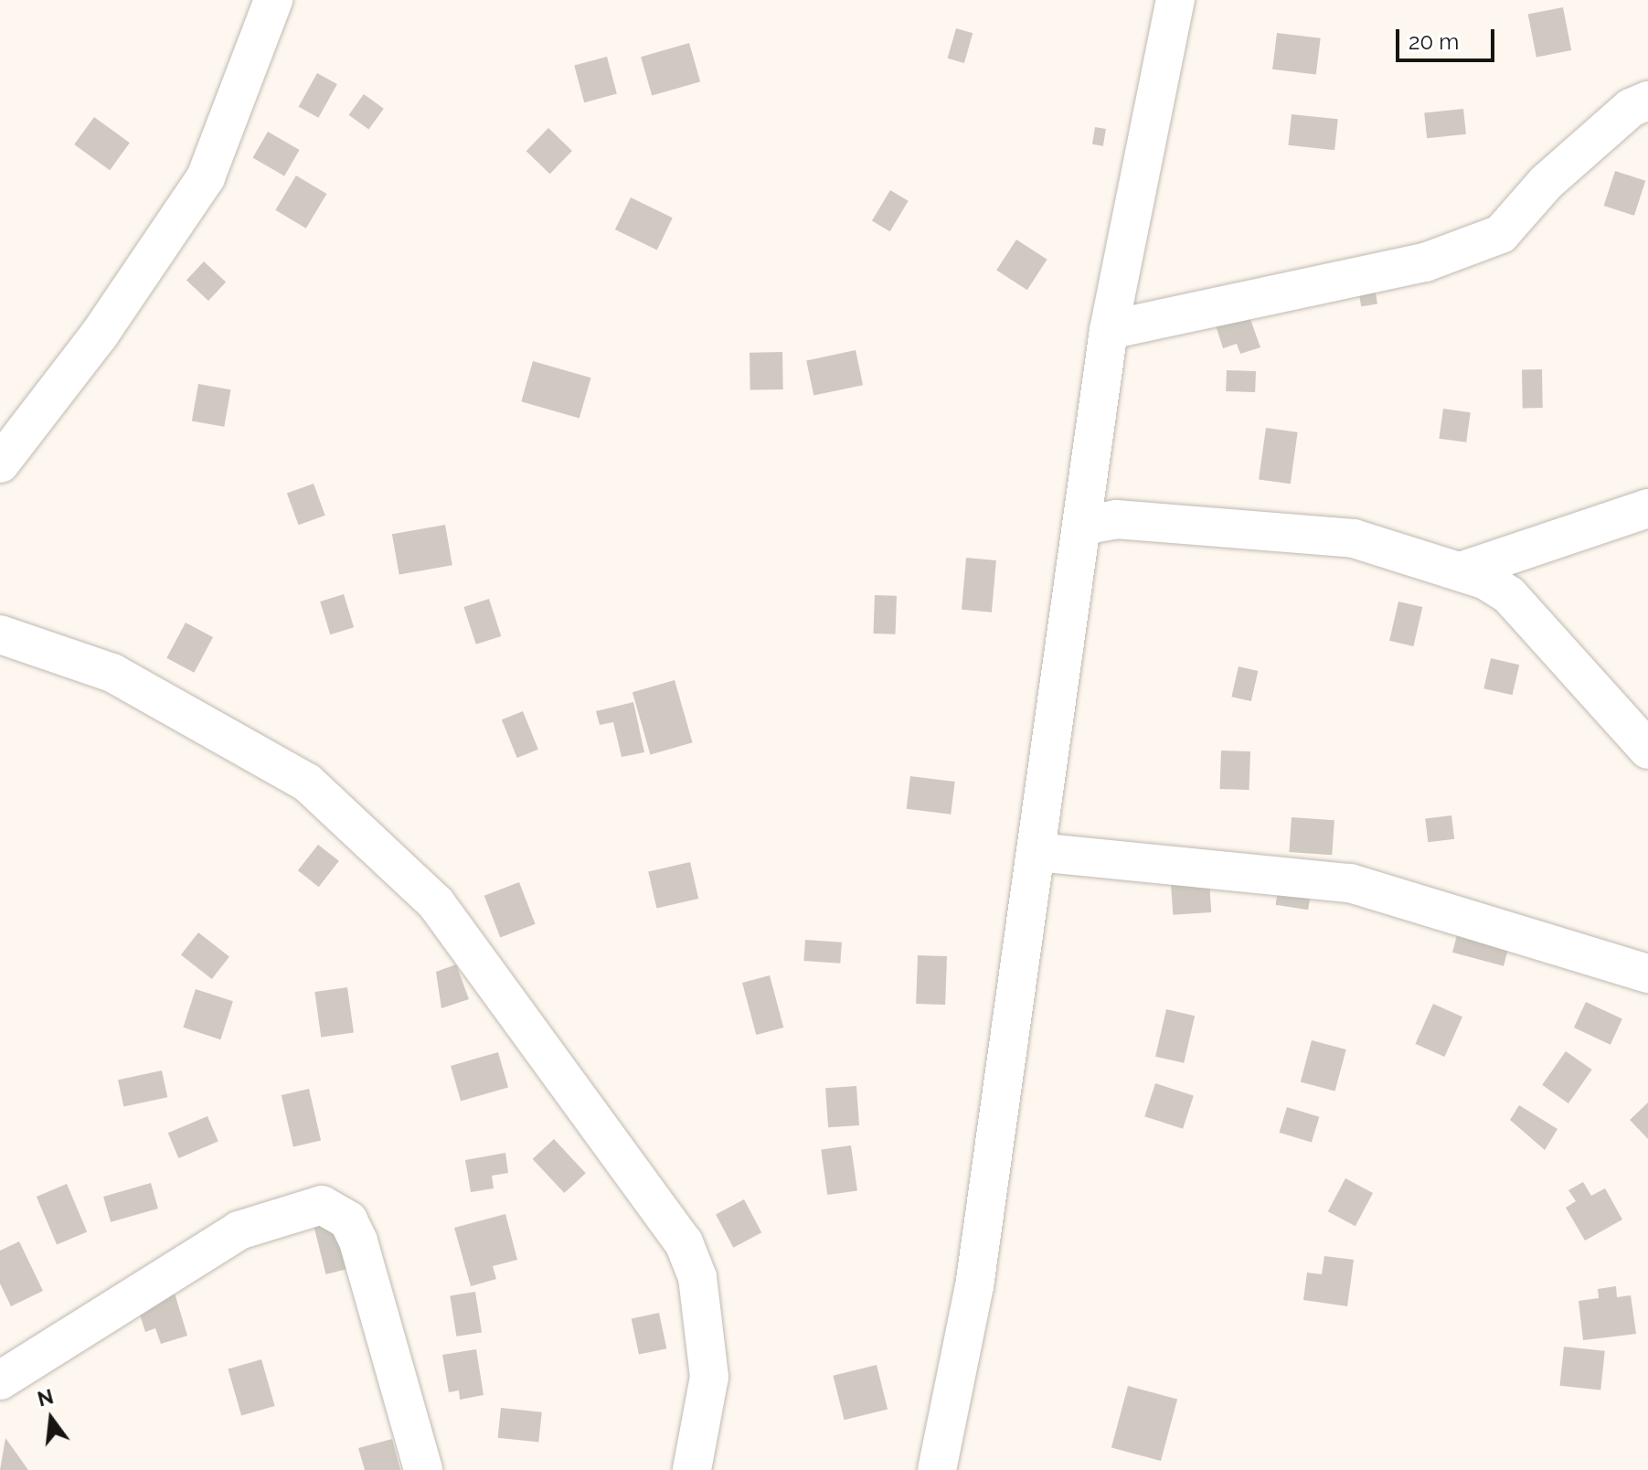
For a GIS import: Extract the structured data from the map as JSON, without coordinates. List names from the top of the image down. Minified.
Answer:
{"scale_bar":"20 m","north":"top"}
